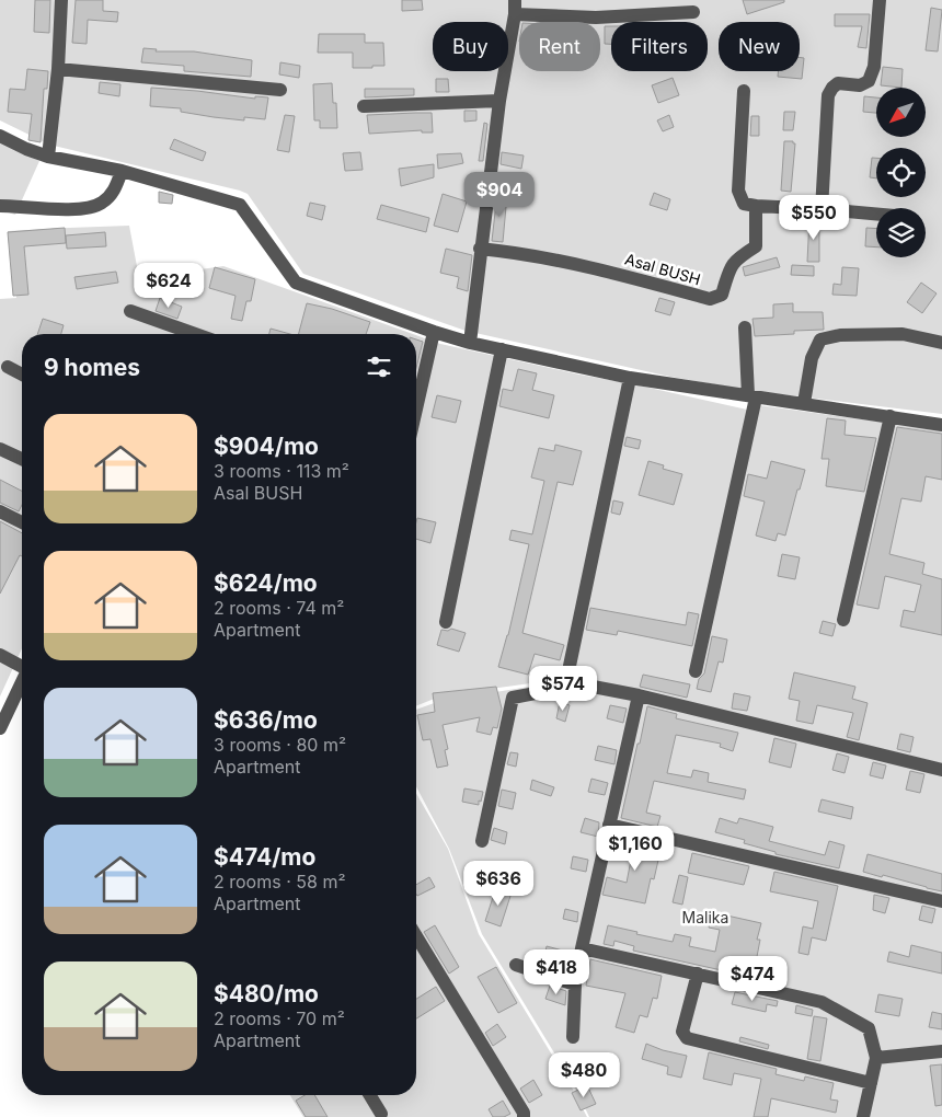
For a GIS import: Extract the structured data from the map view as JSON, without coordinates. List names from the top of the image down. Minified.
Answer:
{"streets":{"street":["Asal BUSH"]},"parks":["Malika"],"north":"bottom left","page":{"chip":["Buy","Rent","Filters","New"],"price":["$904","$550","$624","$574","$1,160","$636","$418","$474","$480"],"heading":"9 homes","list":[{"name":"$904/mo","note":"3 rooms · 113 m² · Asal BUSH"},{"name":"$624/mo","note":"2 rooms · 74 m² · Apartment"},{"name":"$636/mo","note":"3 rooms · 80 m² · Apartment"},{"name":"$474/mo","note":"2 rooms · 58 m² · Apartment"},{"name":"$480/mo","note":"2 rooms · 70 m² · Apartment"}]}}
